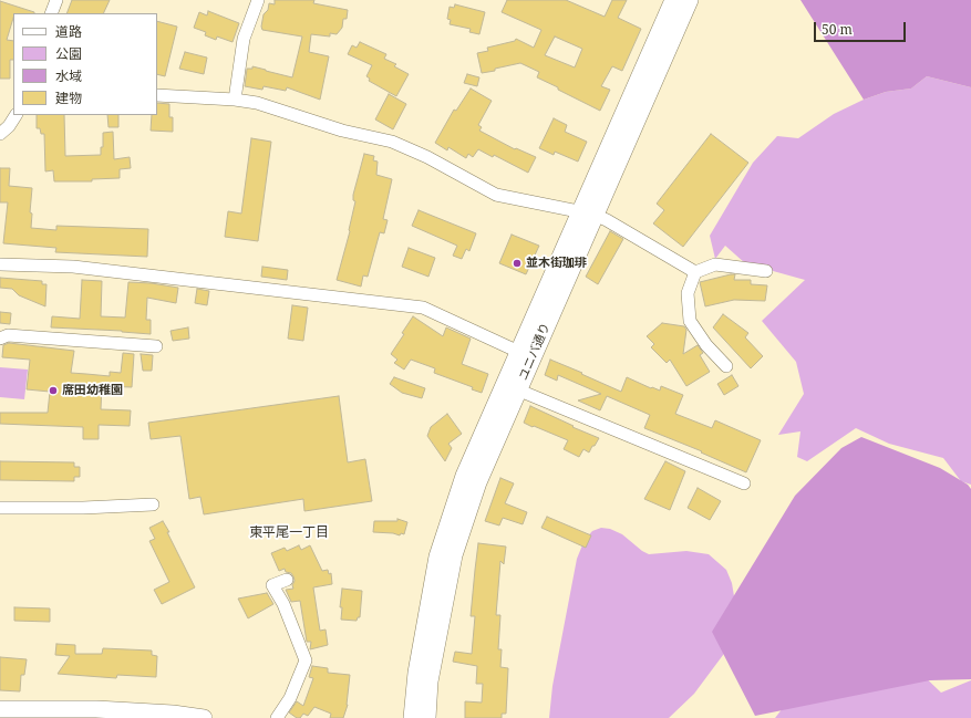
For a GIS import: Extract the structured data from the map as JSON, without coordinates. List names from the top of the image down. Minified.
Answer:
{"streets":{"street":["ユニバ通り"]},"districts":["東平尾一丁目"],"places":["並木街珈琲","席田幼稚園"],"legend":["道路","公園","水域","建物"],"scale_bar":"50 m"}
